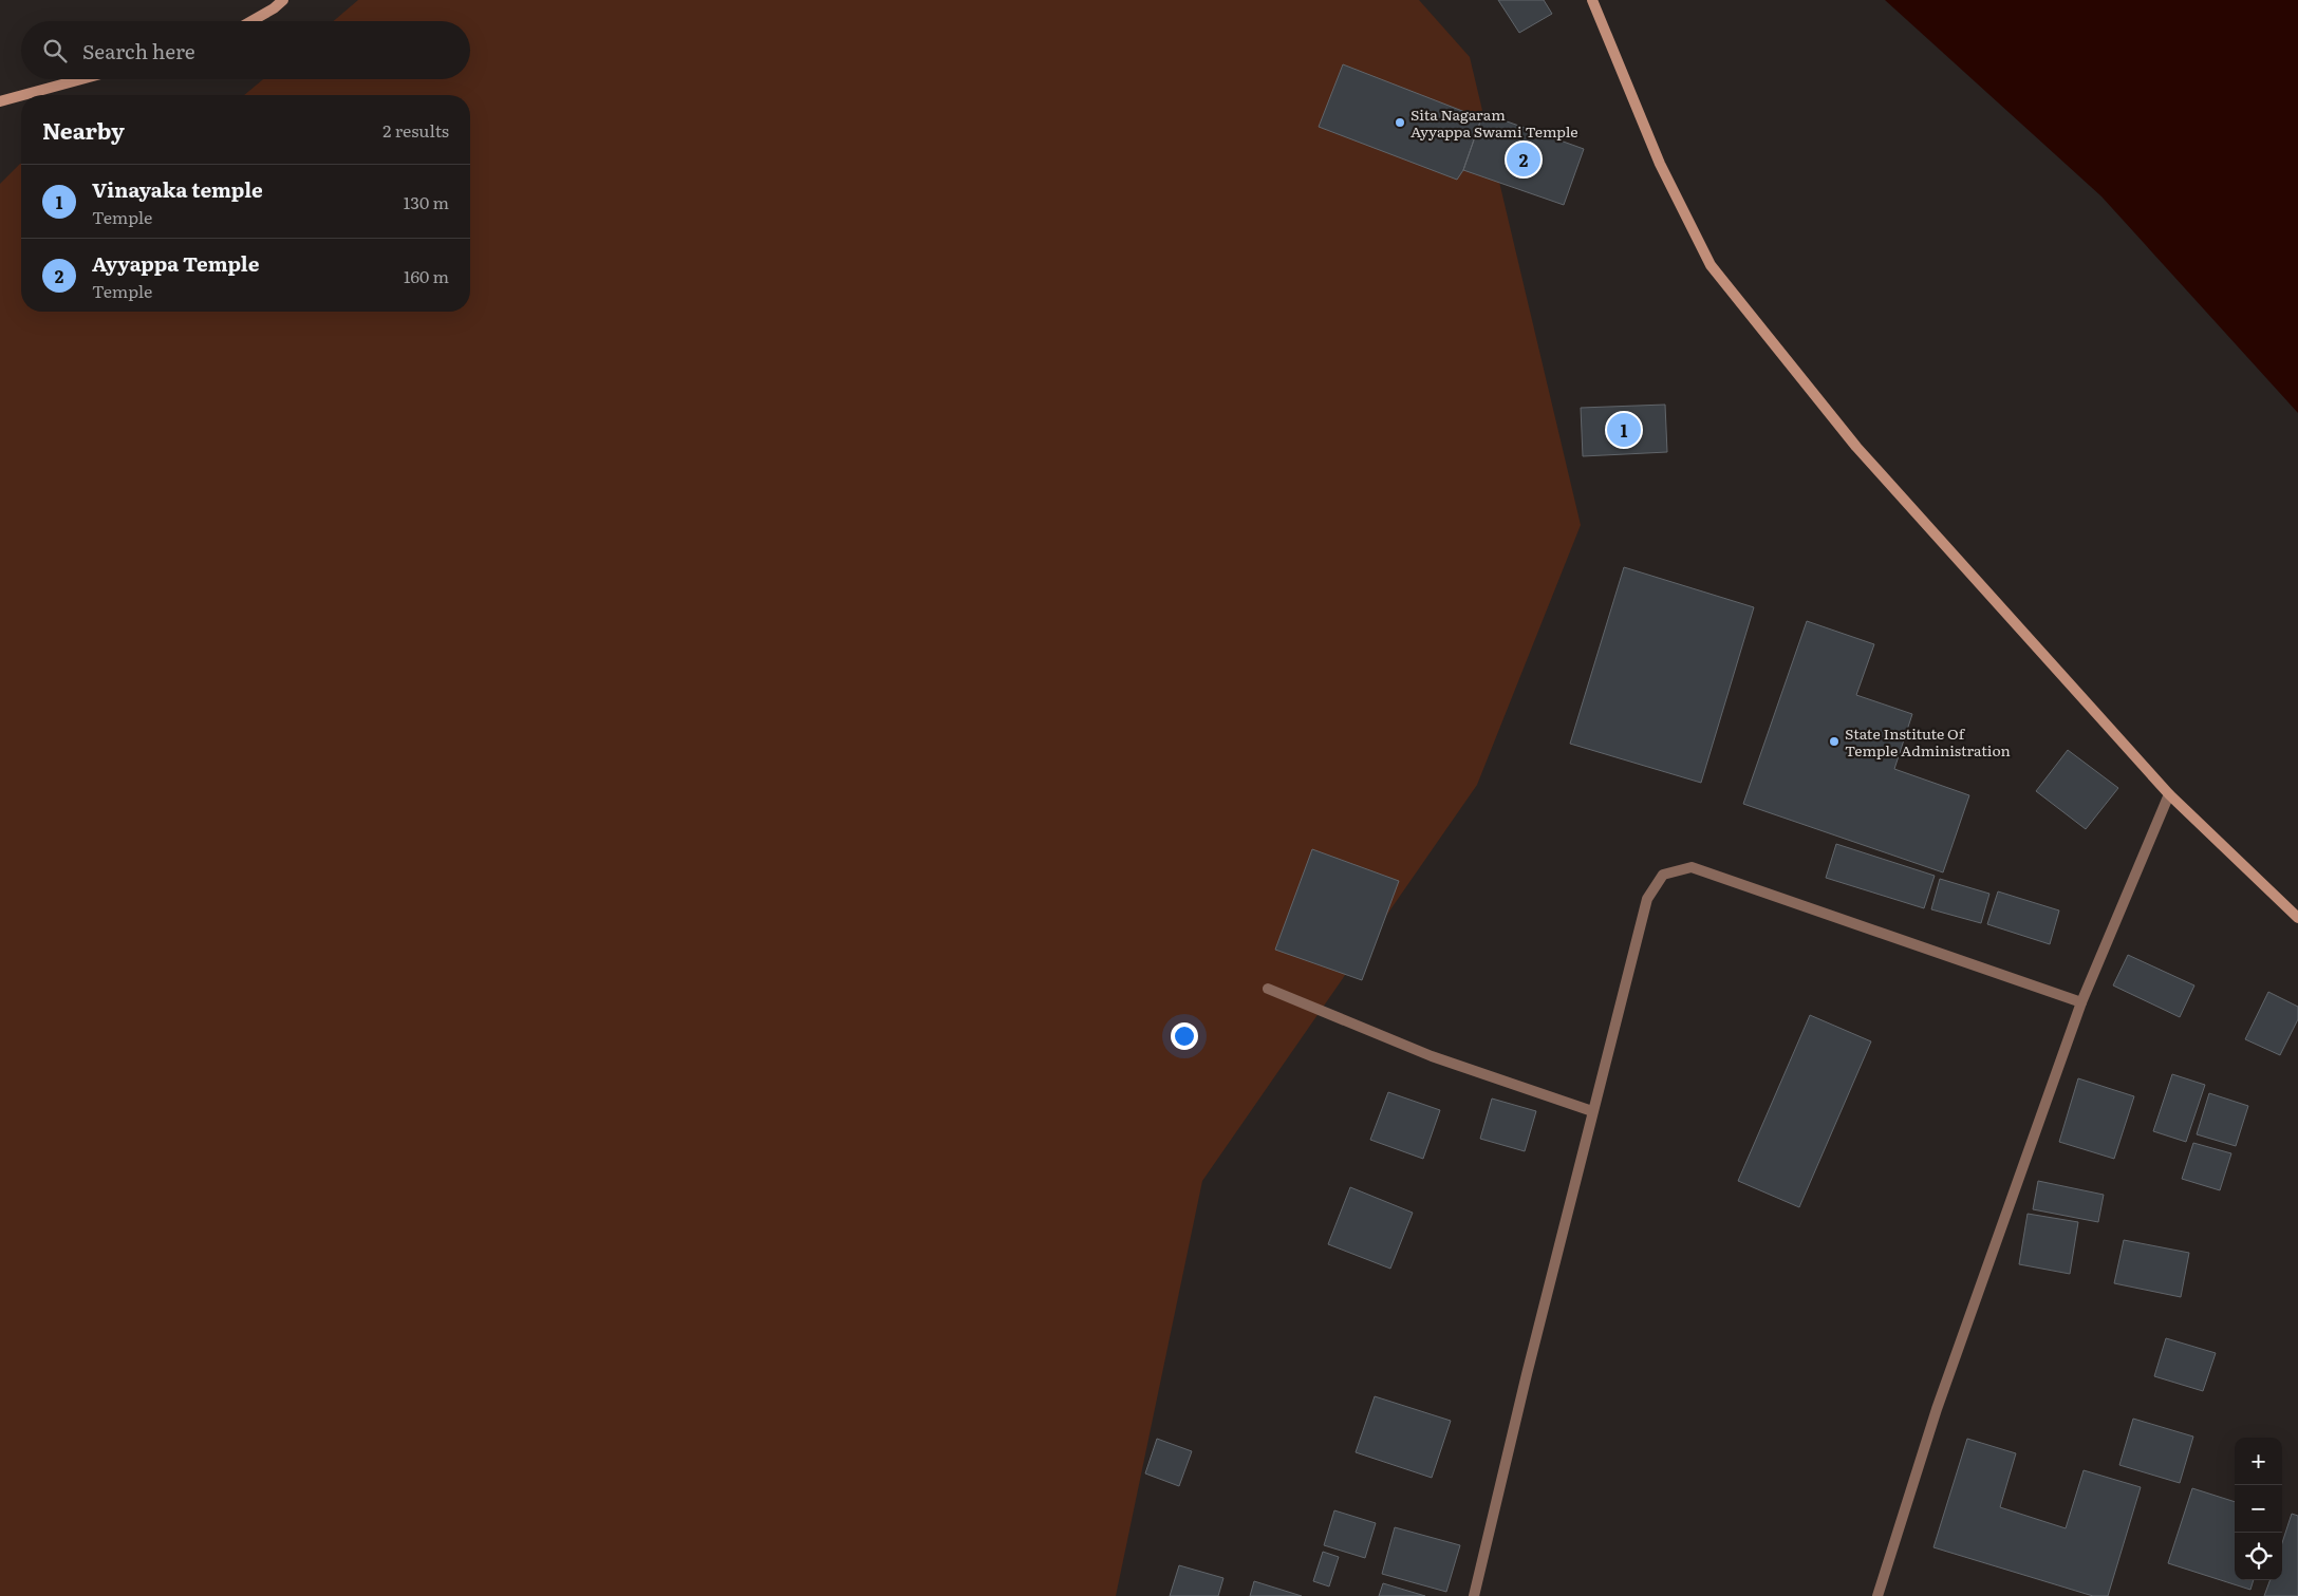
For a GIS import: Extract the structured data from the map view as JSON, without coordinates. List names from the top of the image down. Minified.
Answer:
{"places":["Sita Nagaram Ayyappa Swami Temple","State Institute Of Temple Administration"],"page":{"search":"Search here","heading":["Nearby","2 results"],"pins":["2","1"],"list":[{"mark":"1","name":"Vinayaka temple","note":"Temple","value":"130 m"},{"mark":"2","name":"Ayyappa Temple","note":"Temple","value":"160 m"}],"map_buttons":["+","−"]}}
